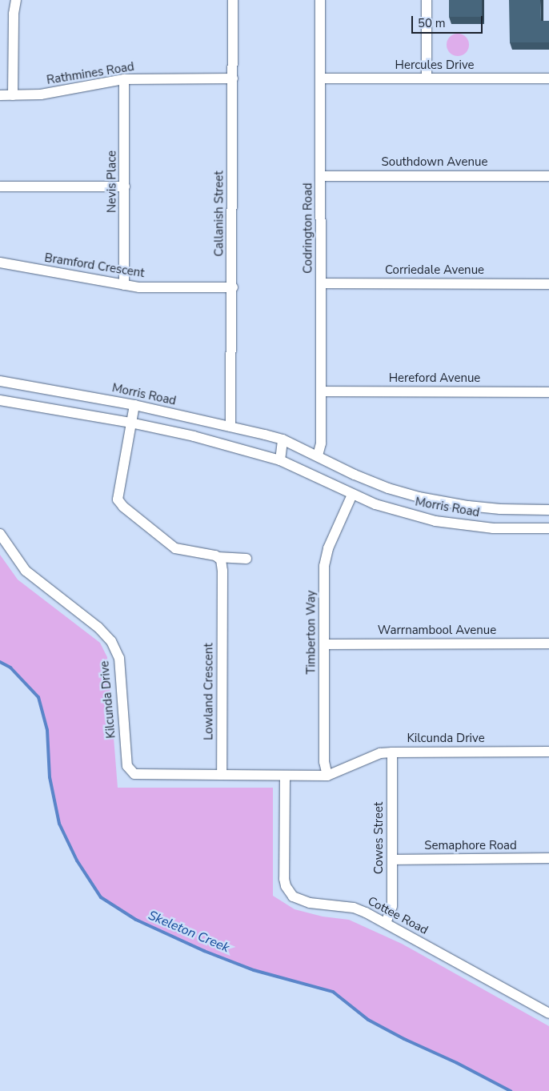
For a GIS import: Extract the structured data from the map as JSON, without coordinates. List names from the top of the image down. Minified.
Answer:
{"streets":{"street":["Hercules Drive","Rathmines Road","Southdown Avenue","Nevis Place","Callanish Street","Codrington Road","Bramford Crescent","Corriedale Avenue","Hereford Avenue","Morris Road","Warrnambool Avenue","Timberton Way","Lowland Crescent","Kilcunda Drive","Cowes Street","Semaphore Road","Cottee Road"]},"crossings":[["Hercules Drive","Codrington Road"],["Rathmines Road","Nevis Place"],["Rathmines Road","Callanish Street"],["Southdown Avenue","Codrington Road"],["Nevis Place","Bramford Crescent"],["Callanish Street","Bramford Crescent"],["Callanish Street","Morris Road"],["Codrington Road","Corriedale Avenue"],["Codrington Road","Hereford Avenue"],["Codrington Road","Morris Road"],["Morris Road","Timberton Way"],["Warrnambool Avenue","Timberton Way"],["Timberton Way","Kilcunda Drive"],["Lowland Crescent","Kilcunda Drive"],["Kilcunda Drive","Cowes Street"],["Kilcunda Drive","Cottee Road"],["Cowes Street","Semaphore Road"],["Cowes Street","Cottee Road"]],"water":["Skeleton Creek"],"scale_bar":"50 m"}
